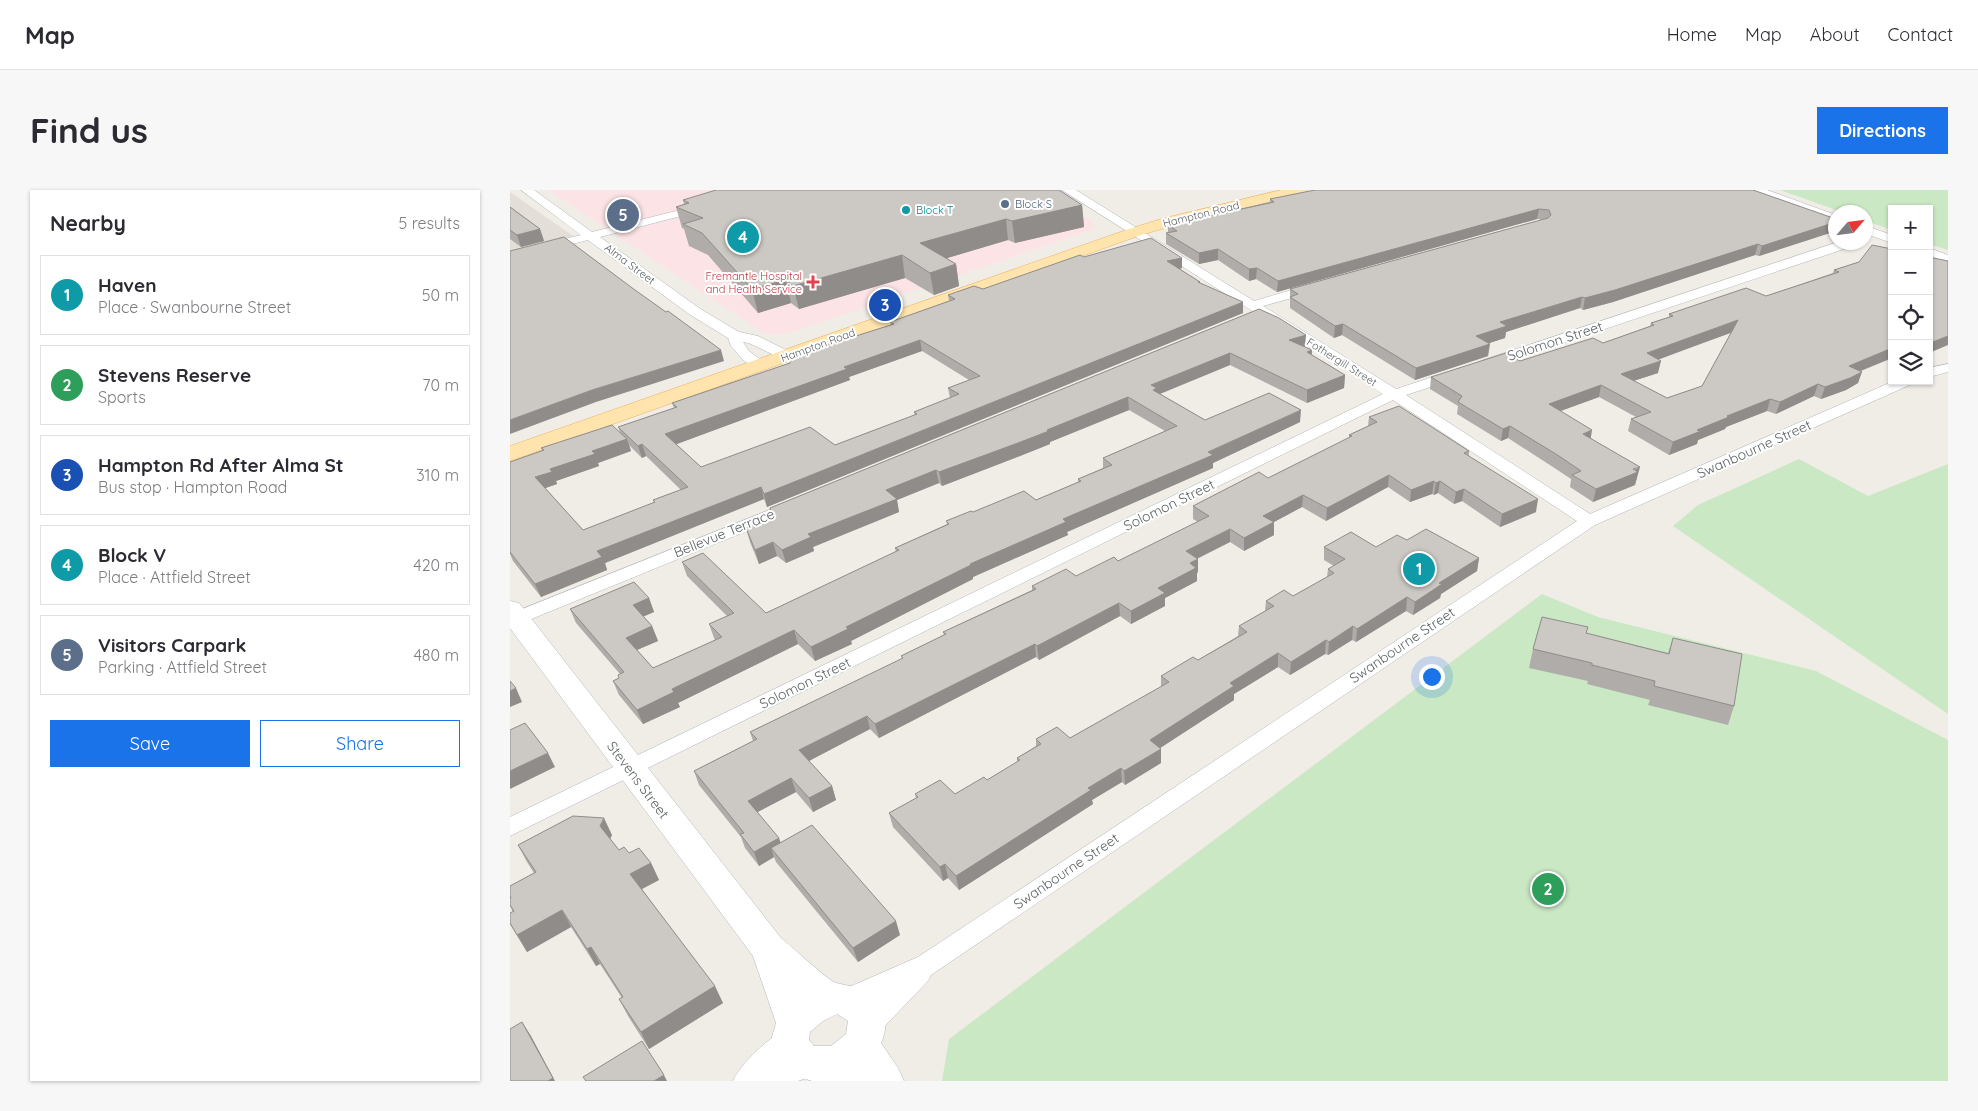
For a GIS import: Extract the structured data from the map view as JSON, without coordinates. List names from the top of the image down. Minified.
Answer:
{"streets":{"main road":["Hampton Road"],"street":["Alma Street","Solomon Street","Fothergill Street","Swanbourne Street","Bellevue Terrace","Stevens Street"]},"crossings":[["Hampton Road","Alma Street"],["Hampton Road","Fothergill Street"],["Solomon Street","Fothergill Street"],["Solomon Street","Stevens Street"],["Fothergill Street","Swanbourne Street"],["Swanbourne Street","Stevens Street"],["Bellevue Terrace","Stevens Street"]],"places":{"other":["Block S","Block T"],"health":["Fremantle Hospital and Health Service"]},"north":"top right","page":{"header":"Map","nav":["Home","Map","About","Contact"],"buttons":["Directions",["Save","Share"]],"title":"Find us","heading":["Nearby","5 results"],"pins":["5","4","3","1","2"],"map_buttons":["+","−"],"list":[{"mark":"1","name":"Haven","note":"Place · Swanbourne Street","value":"50 m"},{"mark":"2","name":"Stevens Reserve","note":"Sports","value":"70 m"},{"mark":"3","name":"Hampton Rd After Alma St","note":"Bus stop · Hampton Road","value":"310 m"},{"mark":"4","name":"Block V","note":"Place · Attfield Street","value":"420 m"},{"mark":"5","name":"Visitors Carpark","note":"Parking · Attfield Street","value":"480 m"}]}}
